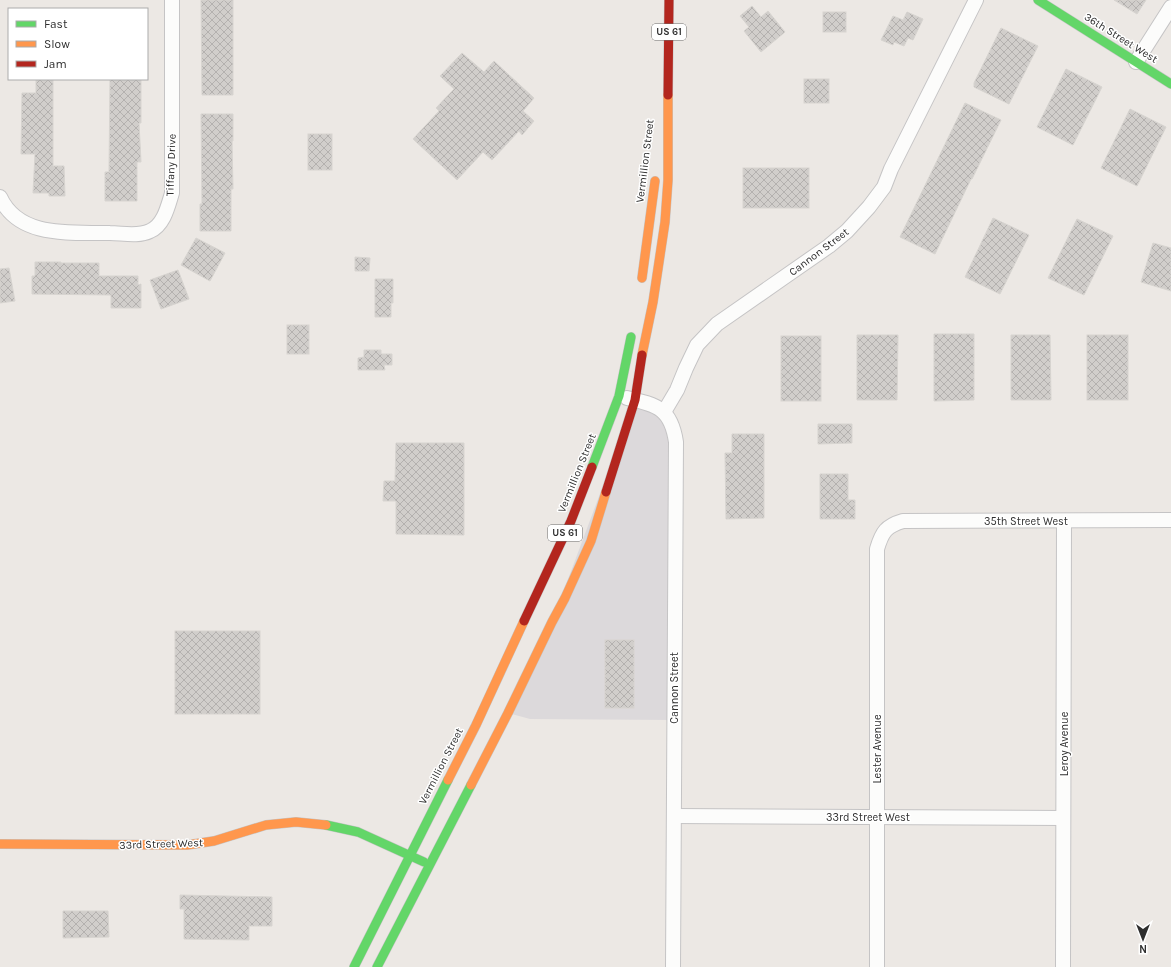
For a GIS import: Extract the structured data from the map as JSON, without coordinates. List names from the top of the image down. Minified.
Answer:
{"streets":{"main road":["US 61","36th Street West","Vermillion Street","33rd Street West"],"street":["Tiffany Drive","Cannon Street","35th Street West","Leroy Avenue","Lester Avenue"]},"crossings":[["Vermillion Street","33rd Street West"],["Cannon Street","33rd Street West"],["35th Street West","Leroy Avenue"],["35th Street West","Lester Avenue"],["Leroy Avenue","33rd Street West"],["Lester Avenue","33rd Street West"]],"legend":["Fast","Slow","Jam"],"north":"bottom"}
